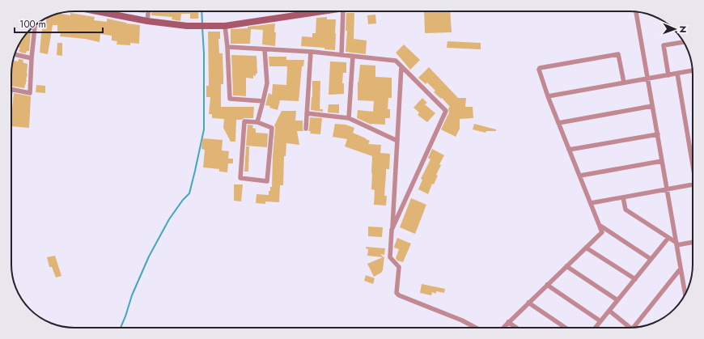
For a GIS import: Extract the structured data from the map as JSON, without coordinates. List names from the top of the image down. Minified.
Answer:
{"scale_bar":"100 m","north":"right"}
